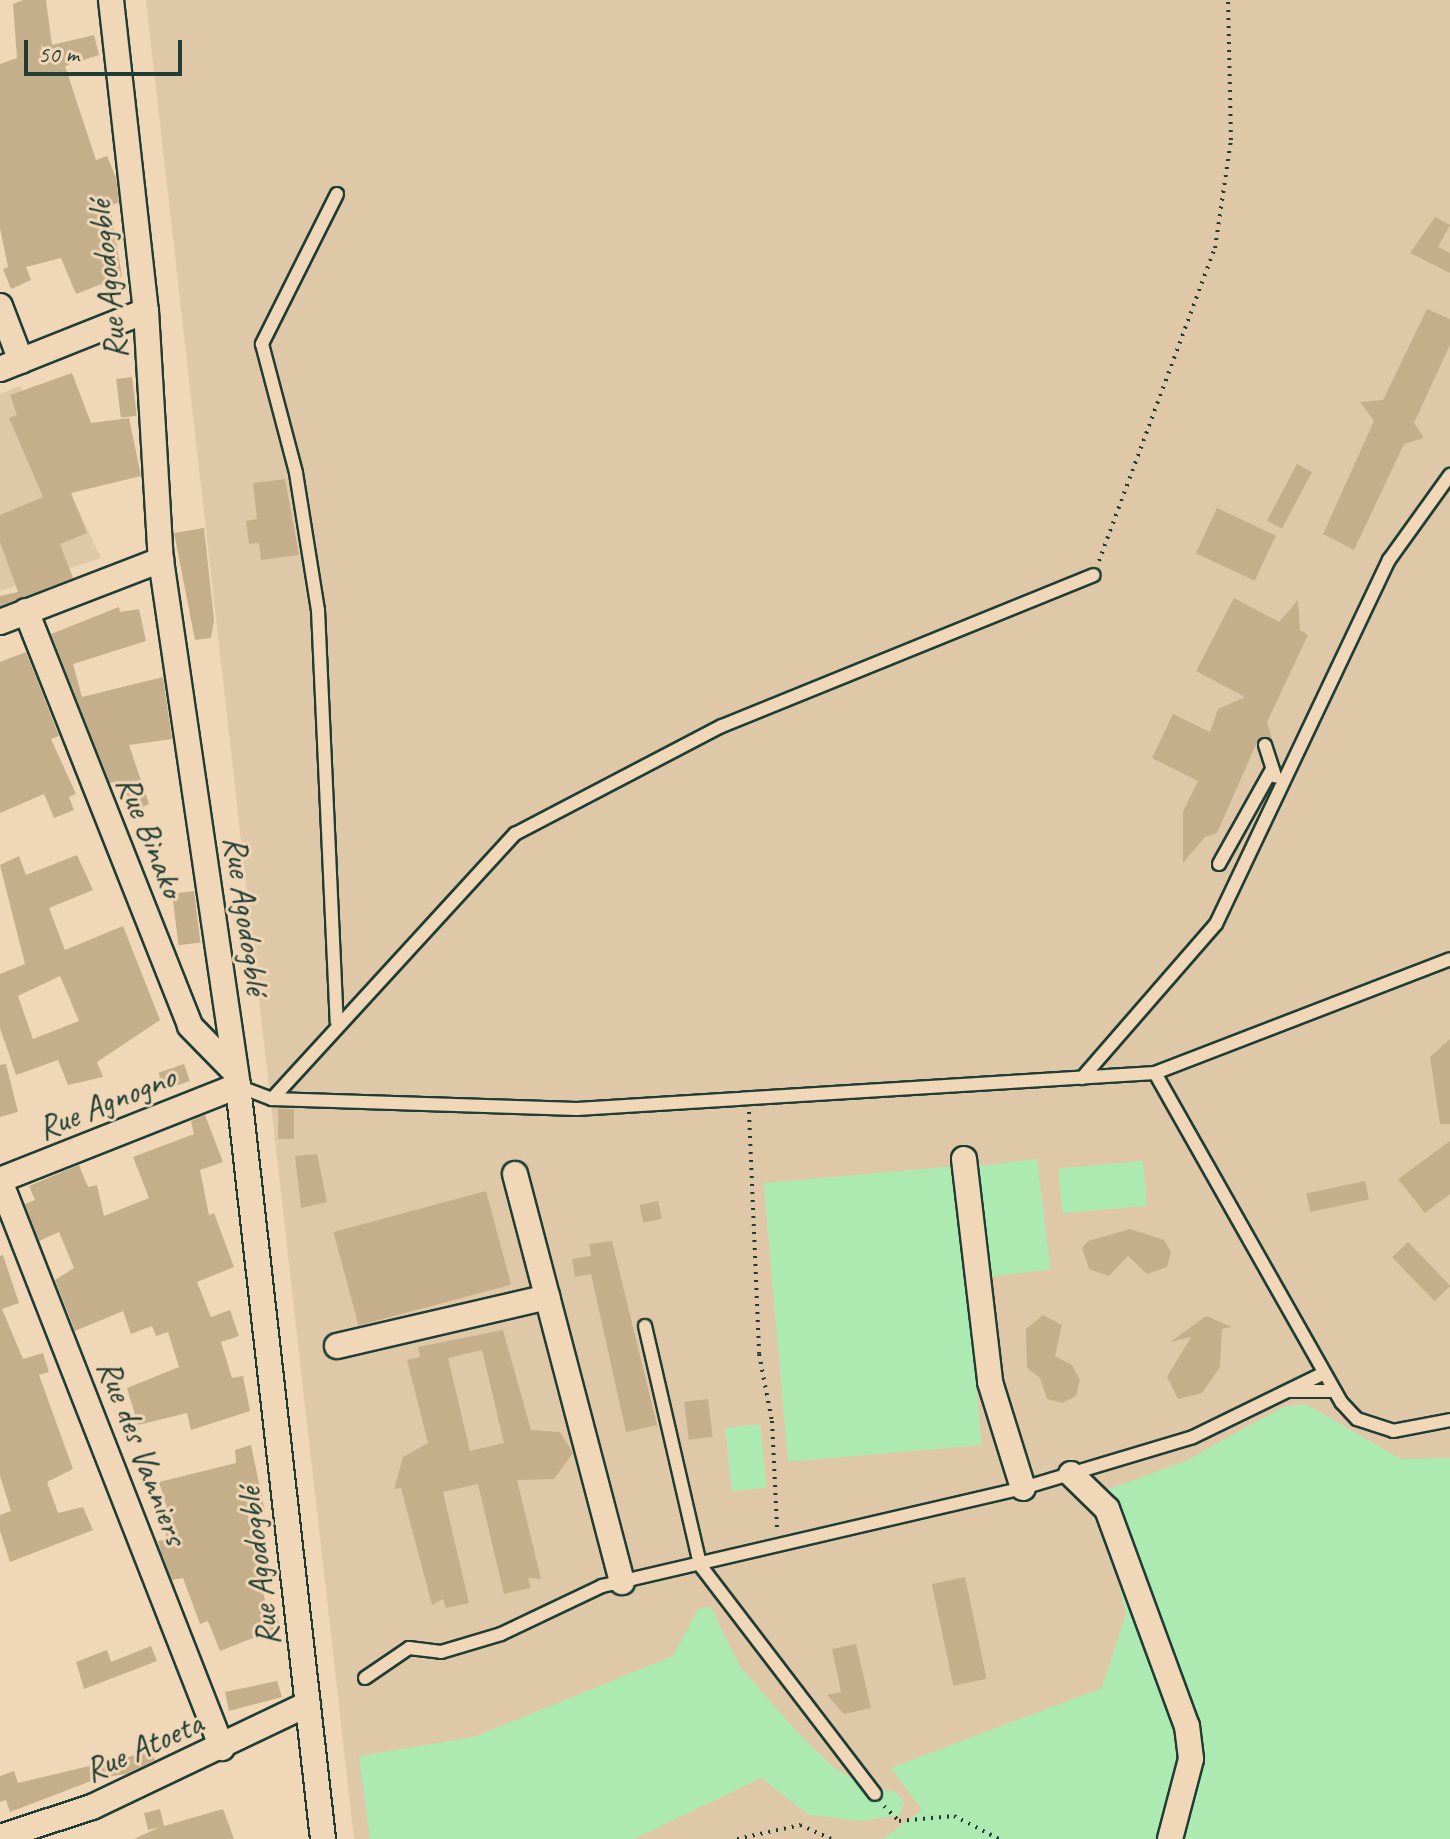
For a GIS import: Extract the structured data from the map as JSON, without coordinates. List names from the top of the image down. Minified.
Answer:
{"streets":{"street":["Rue Agodogblé","Rue Binako","Rue Agnogno","Rue des Vanniers","Rue Atoeta"]},"crossings":[["Rue Agodogblé","Rue Binako"],["Rue Agodogblé","Rue Agnogno"],["Rue Agodogblé","Rue Atoeta"],["Rue Binako","Rue Agnogno"],["Rue Agnogno","Rue des Vanniers"],["Rue des Vanniers","Rue Atoeta"]],"scale_bar":"50 m"}
